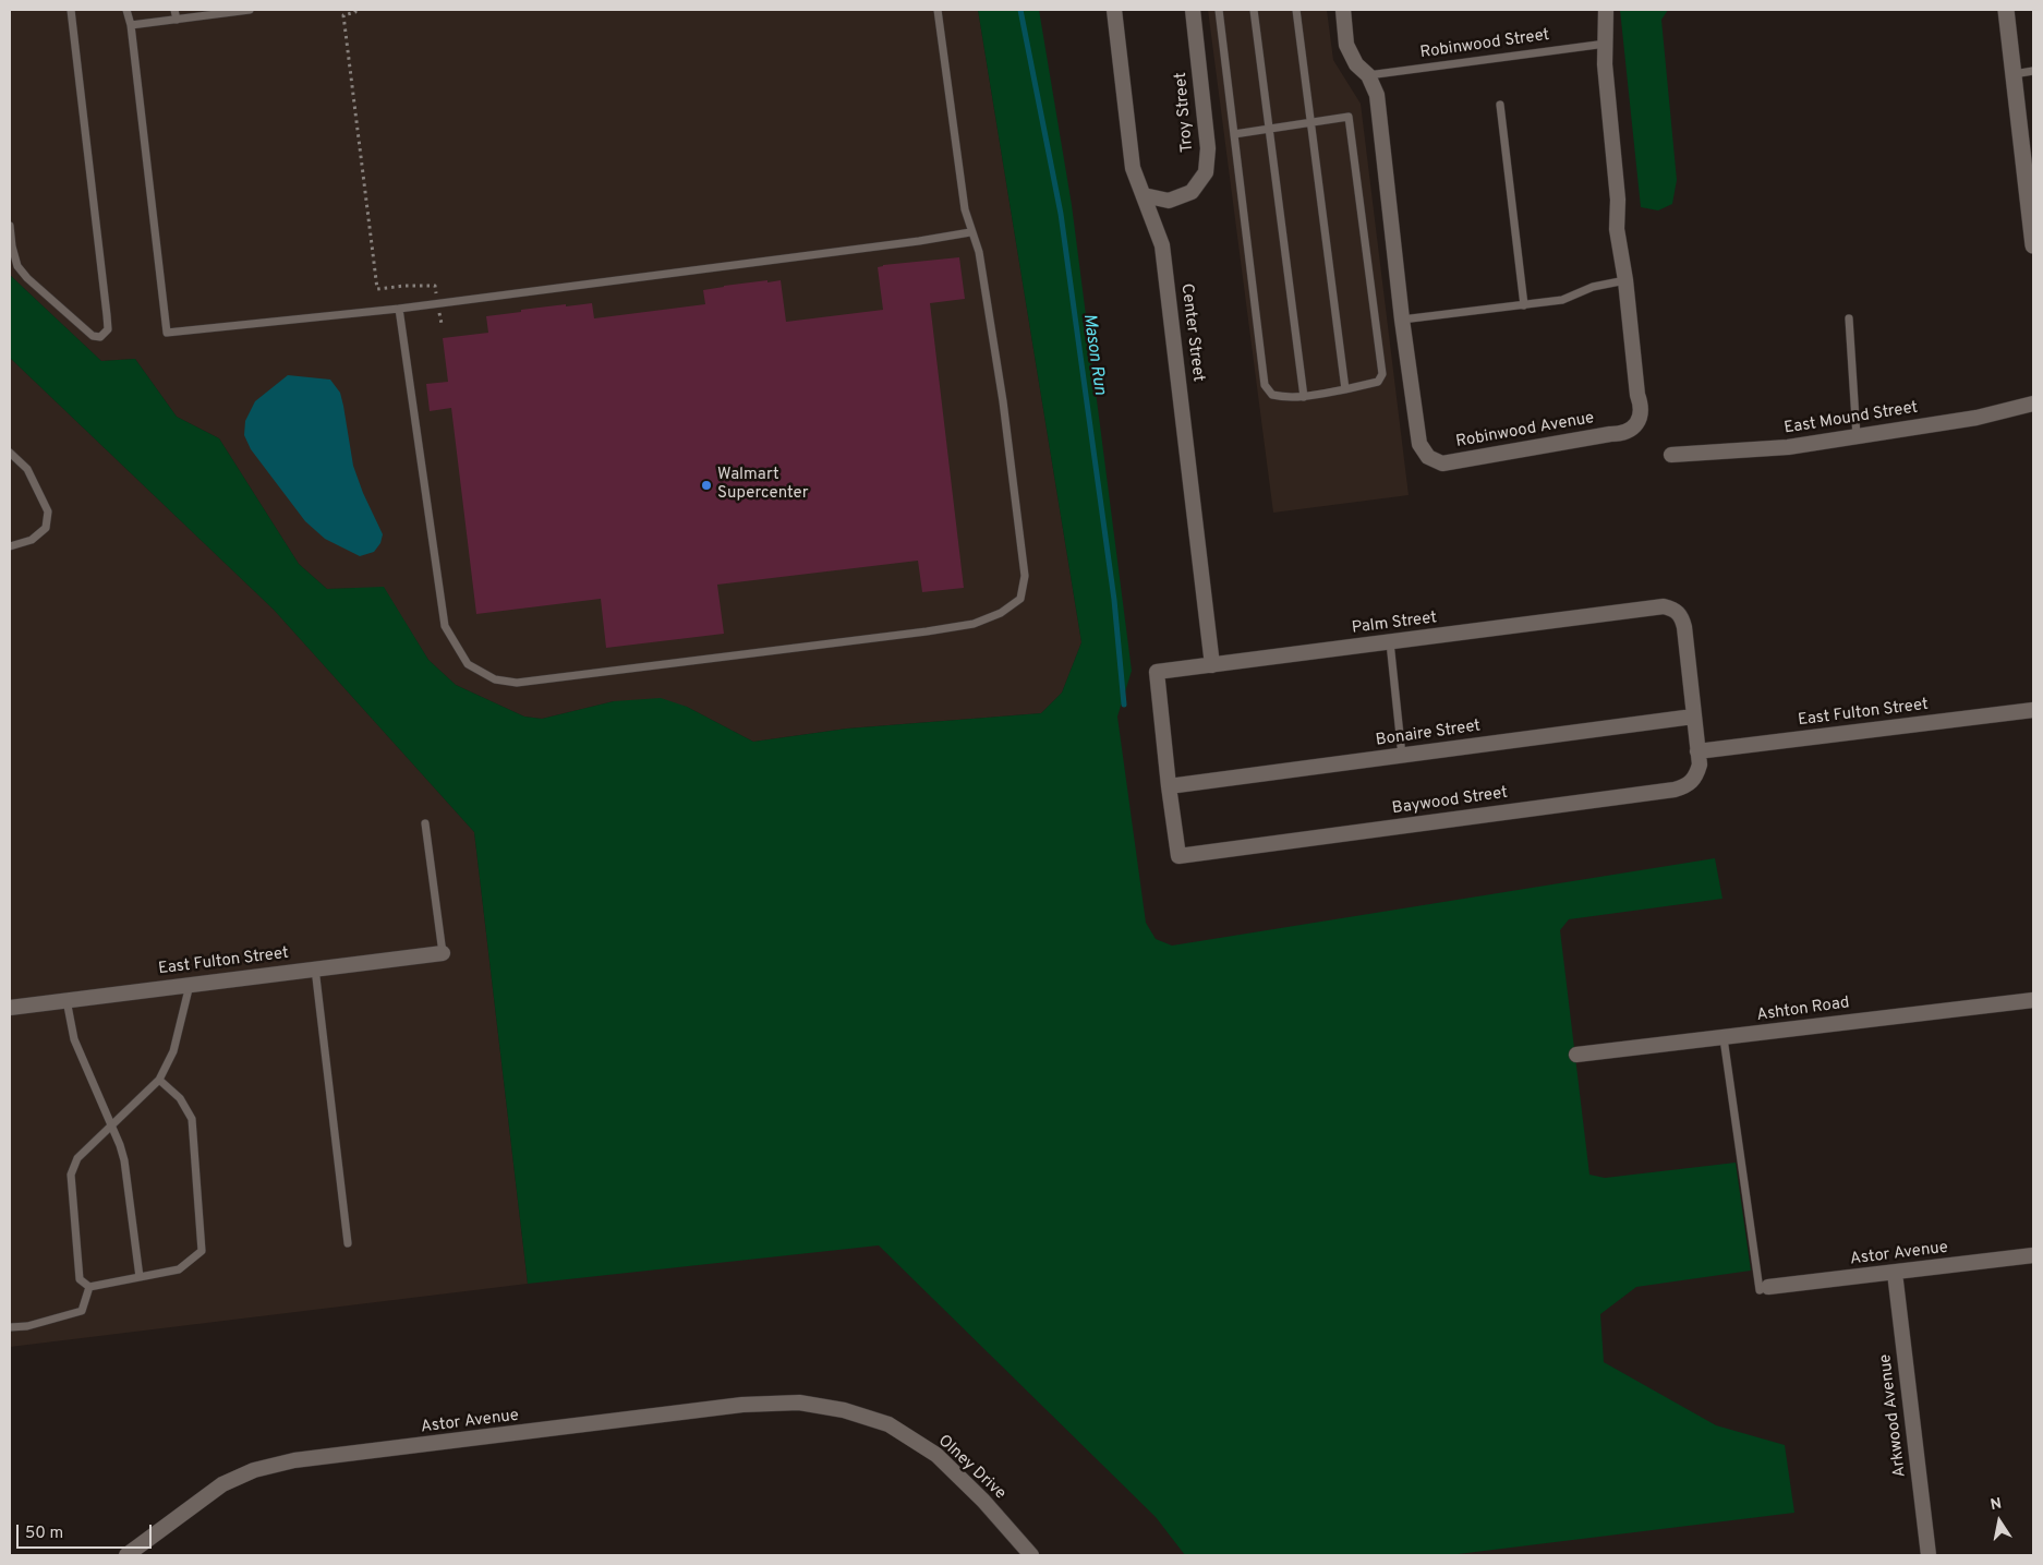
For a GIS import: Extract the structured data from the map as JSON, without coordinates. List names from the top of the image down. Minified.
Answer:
{"streets":{"street":["Troy Street","Center Street","East Mound Street","Robinwood Avenue","Palm Street","East Fulton Street","Bonaire Street","Baywood Street","Ashton Road","Astor Avenue","Arkwood Avenue","Olney Drive"],"lane":["Robinwood Street"]},"crossings":[["Robinwood Street","Robinwood Avenue"],["Troy Street","Center Street"],["Center Street","Palm Street"],["Palm Street","East Fulton Street"],["Palm Street","Bonaire Street"],["Palm Street","Baywood Street"],["East Fulton Street","Baywood Street"],["Astor Avenue","Arkwood Avenue"],["Astor Avenue","Olney Drive"]],"water":["Mason Run"],"places":["Walmart Supercenter"],"scale_bar":"50 m","north":"top"}
